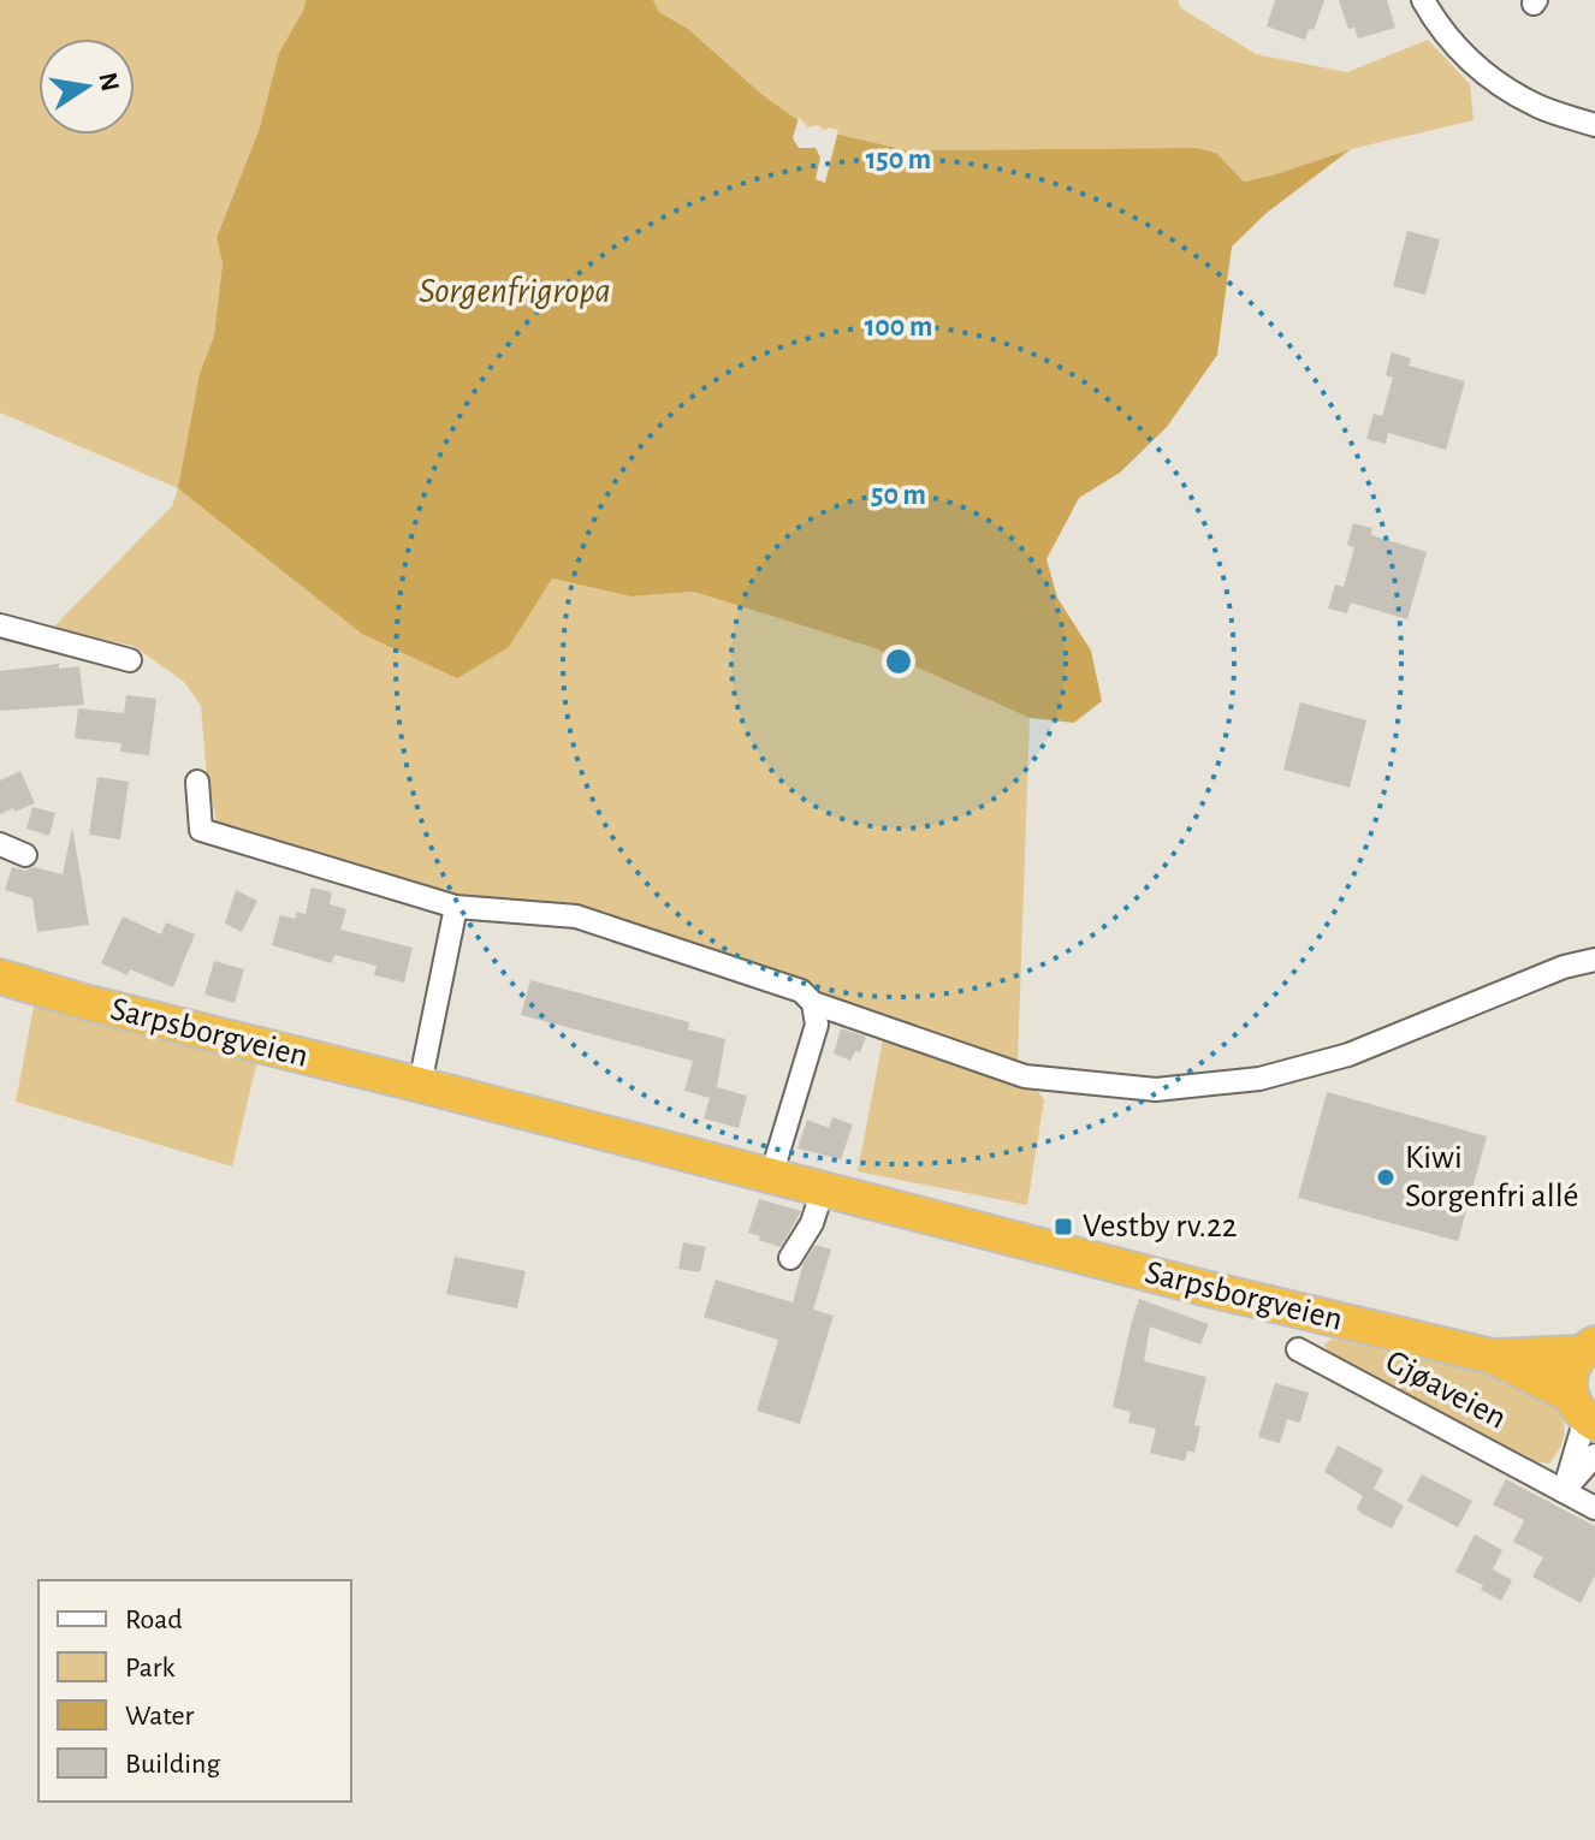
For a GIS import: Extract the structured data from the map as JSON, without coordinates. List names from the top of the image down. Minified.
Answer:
{"streets":{"highway":["Sarpsborgveien"],"street":["Gjøaveien"]},"water":["Sorgenfrigropa"],"places":{"other":["Kiwi Sorgenfri allé"],"transit":["Vestby rv.22"]},"legend":["Road","Park","Water","Building"],"north":"right","rings":["150 m","100 m","50 m"]}
